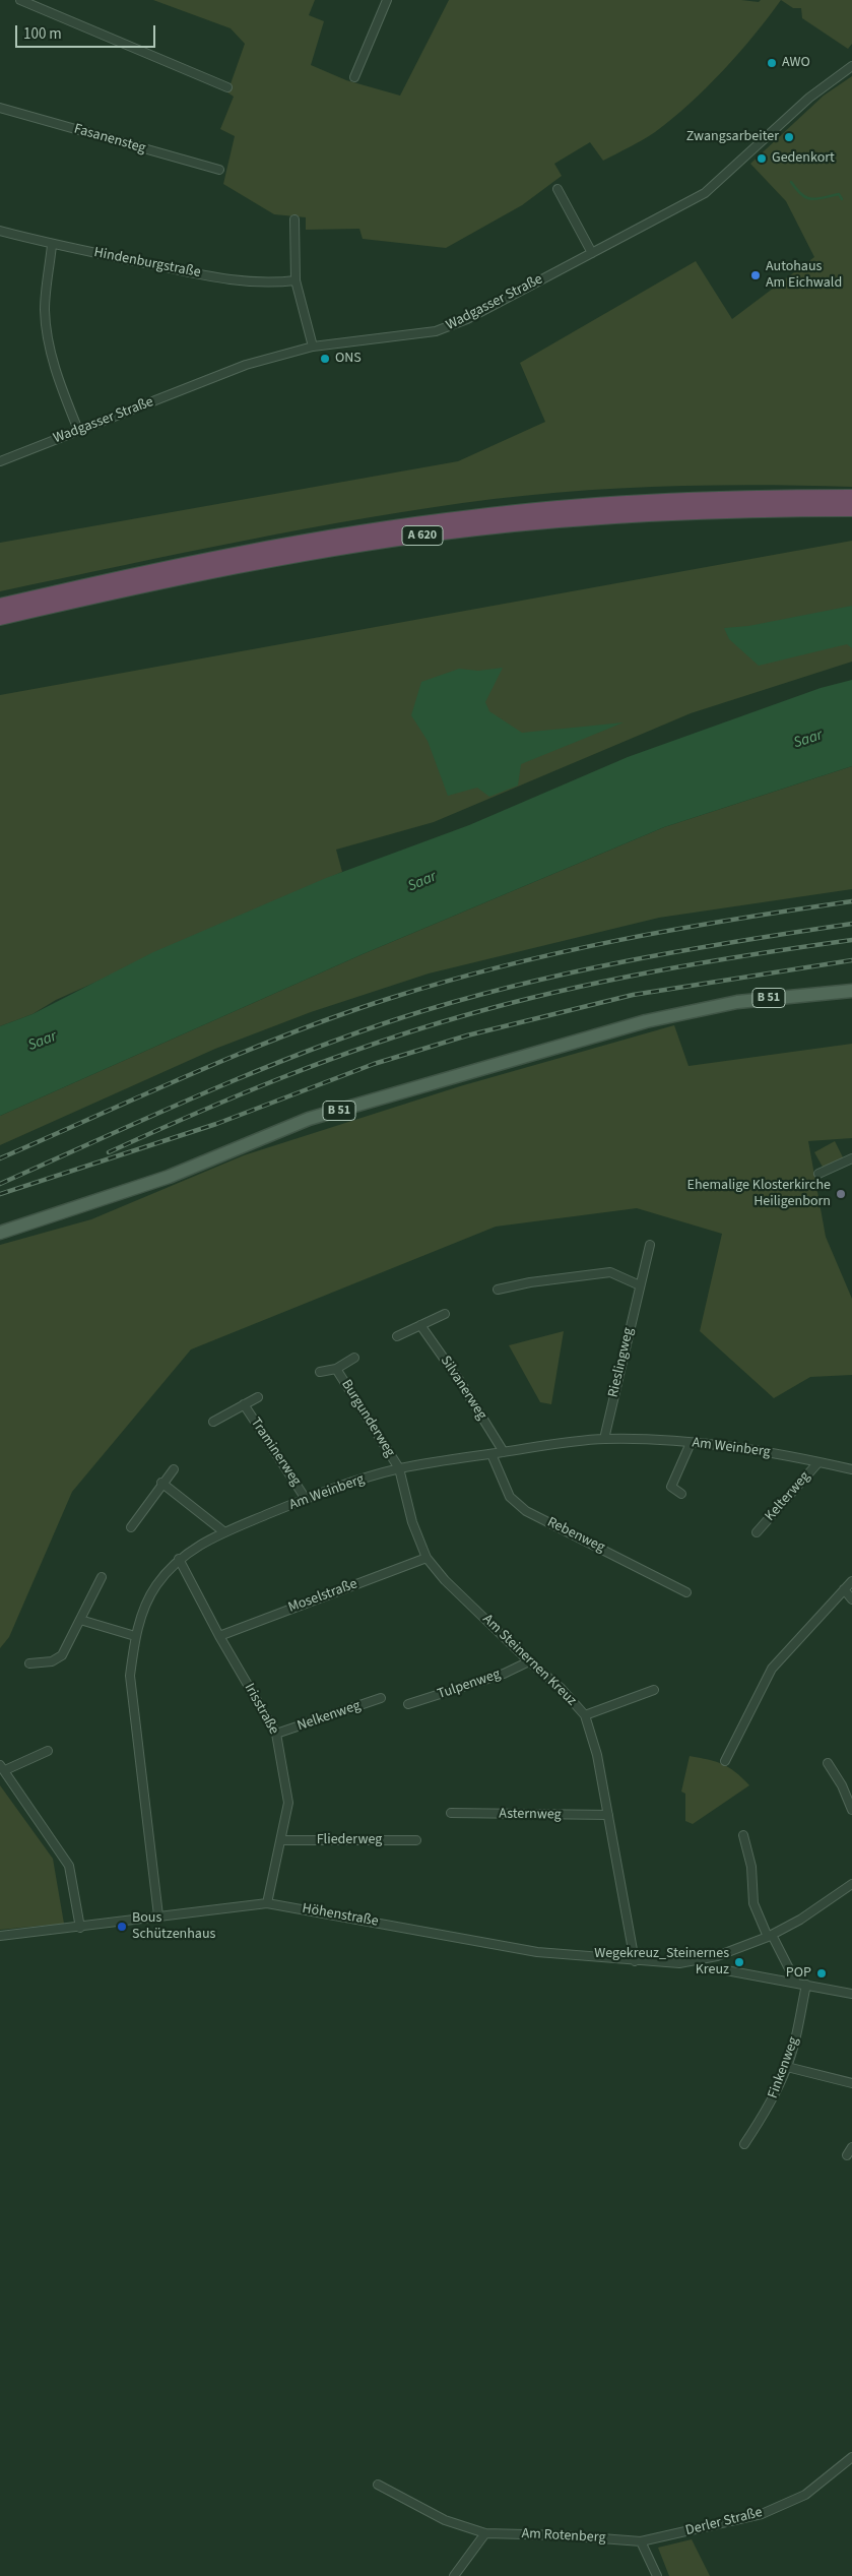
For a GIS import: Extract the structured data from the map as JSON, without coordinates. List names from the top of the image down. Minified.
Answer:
{"streets":{"highway":["A 620"],"main road":["B 51"],"street":["Fasanensteg","Hindenburgstraße","Wadgasser Straße","Rieslingweg","Silvanerweg","Burgunderweg","Am Weinberg","Traminerweg","Kelterweg","Rebenweg","Moselstraße","Am Steinernen Kreuz","Tulpenweg","Irisstraße","Nelkenweg","Asternweg","Fliederweg","Höhenstraße","Finkenweg","Derler Straße","Am Rotenberg"]},"crossings":[["Rieslingweg","Am Weinberg"],["Silvanerweg","Am Weinberg"],["Burgunderweg","Am Weinberg"],["Burgunderweg","Am Steinernen Kreuz"],["Am Weinberg","Traminerweg"],["Am Weinberg","Kelterweg"],["Am Weinberg","Rebenweg"],["Am Weinberg","Am Steinernen Kreuz"],["Am Weinberg","Irisstraße"],["Am Weinberg","Höhenstraße"],["Moselstraße","Am Steinernen Kreuz"],["Moselstraße","Irisstraße"],["Am Steinernen Kreuz","Tulpenweg"],["Am Steinernen Kreuz","Asternweg"],["Am Steinernen Kreuz","Höhenstraße"],["Irisstraße","Nelkenweg"],["Irisstraße","Fliederweg"],["Irisstraße","Höhenstraße"],["Derler Straße","Am Rotenberg"]],"water":["Saar"],"places":["AWO","Zwangsarbeiter","Gedenkort","Autohaus Am Eichwald","ONS","Ehemalige Klosterkirche Heiligenborn","Bous Schützenhaus","Wegekreuz_Steinernes Kreuz","POP"],"scale_bar":"100 m"}
